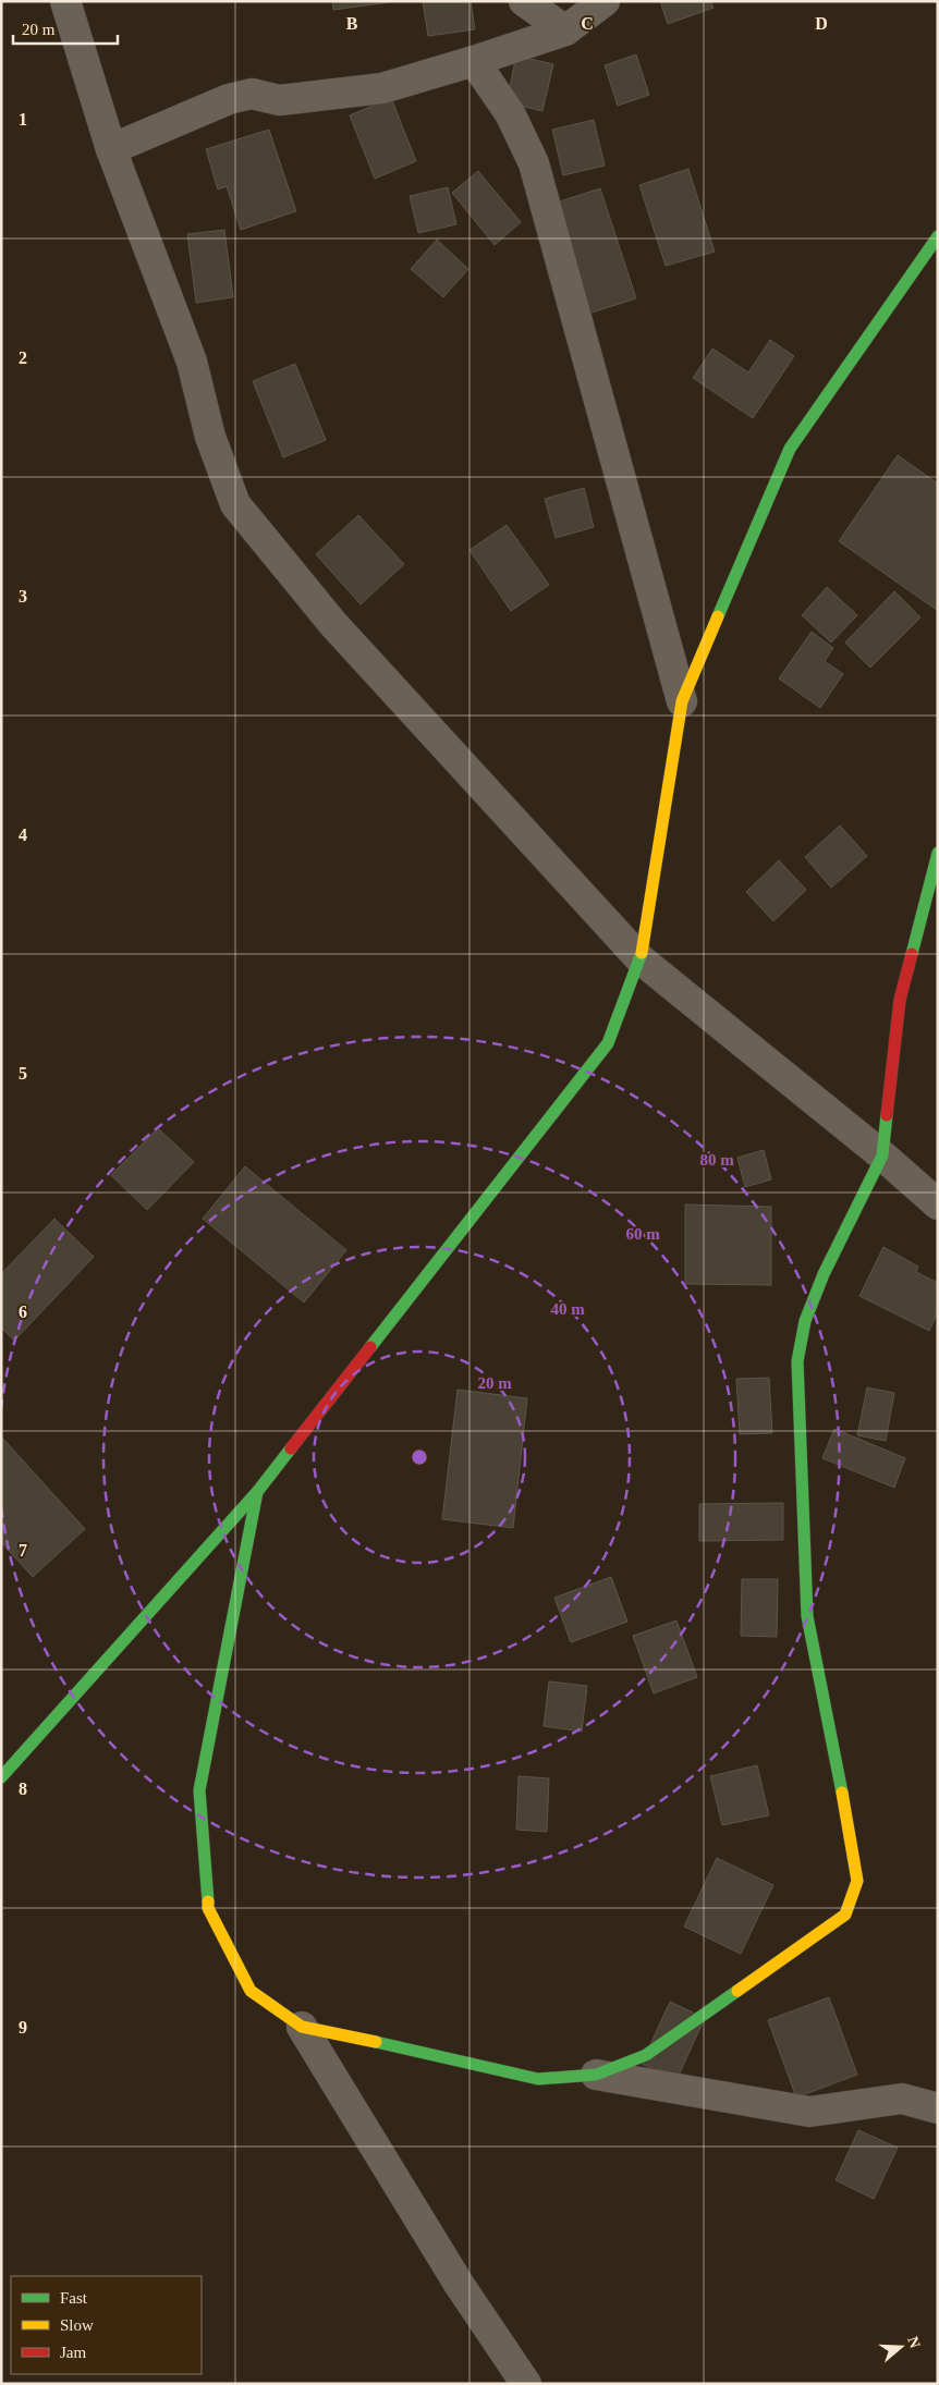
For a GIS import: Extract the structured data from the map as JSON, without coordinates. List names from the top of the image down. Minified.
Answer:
{"legend":["Fast","Slow","Jam"],"scale_bar":"20 m","north":"right","grid":{"columns":["B","C","D"],"rows":["1","2","3","4","5","6","7","8","9"]},"rings":["80 m","60 m","40 m","20 m"]}
